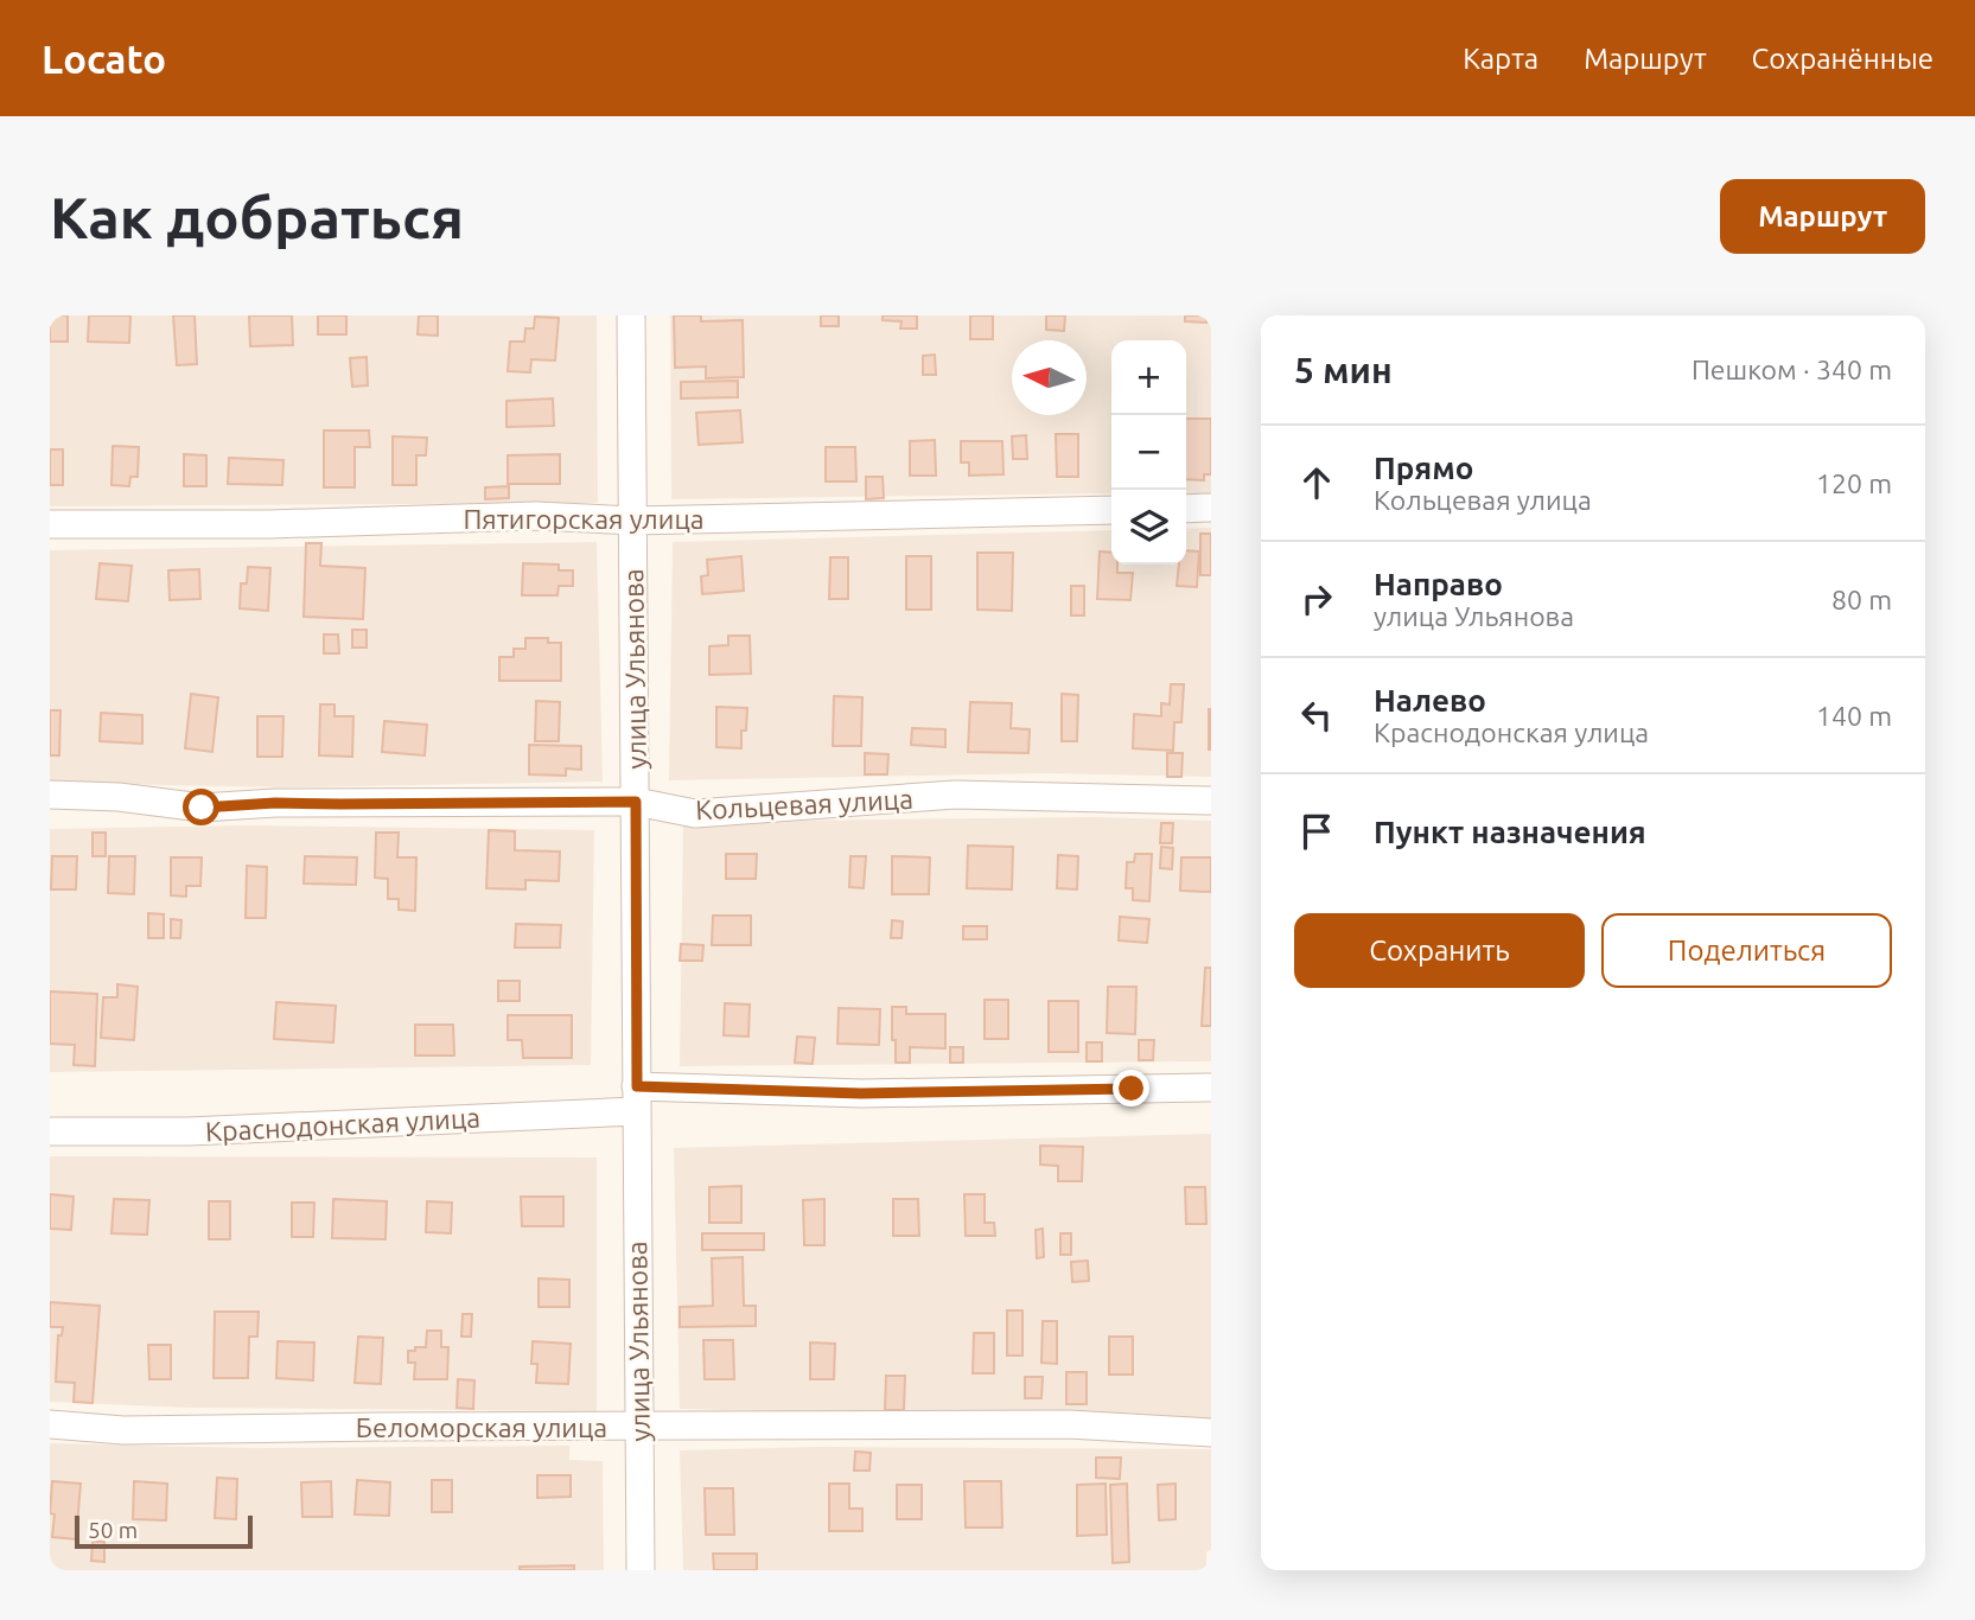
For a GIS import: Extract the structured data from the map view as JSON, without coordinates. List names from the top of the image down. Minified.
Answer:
{"streets":{"street":["Пятигорская улица","улица Ульянова","Кольцевая улица","Краснодонская улица","Беломорская улица"]},"crossings":[["Пятигорская улица","улица Ульянова"],["улица Ульянова","Кольцевая улица"],["улица Ульянова","Краснодонская улица"],["улица Ульянова","Беломорская улица"]],"scale_bar":"50 m","north":"left","page":{"header":"Locato","nav":["Карта","Маршрут","Сохранённые"],"buttons":["Маршрут",["Сохранить","Поделиться"]],"title":"Как добраться","heading":["5 мин","Пешком · 340 m"],"map_buttons":["+","−"],"list":[["Прямо","Кольцевая улица","120 m"],["Направо","улица Ульянова","80 m"],["Налево","Краснодонская улица","140 m"],"Пункт назначения"],"scale":"50 m"}}
